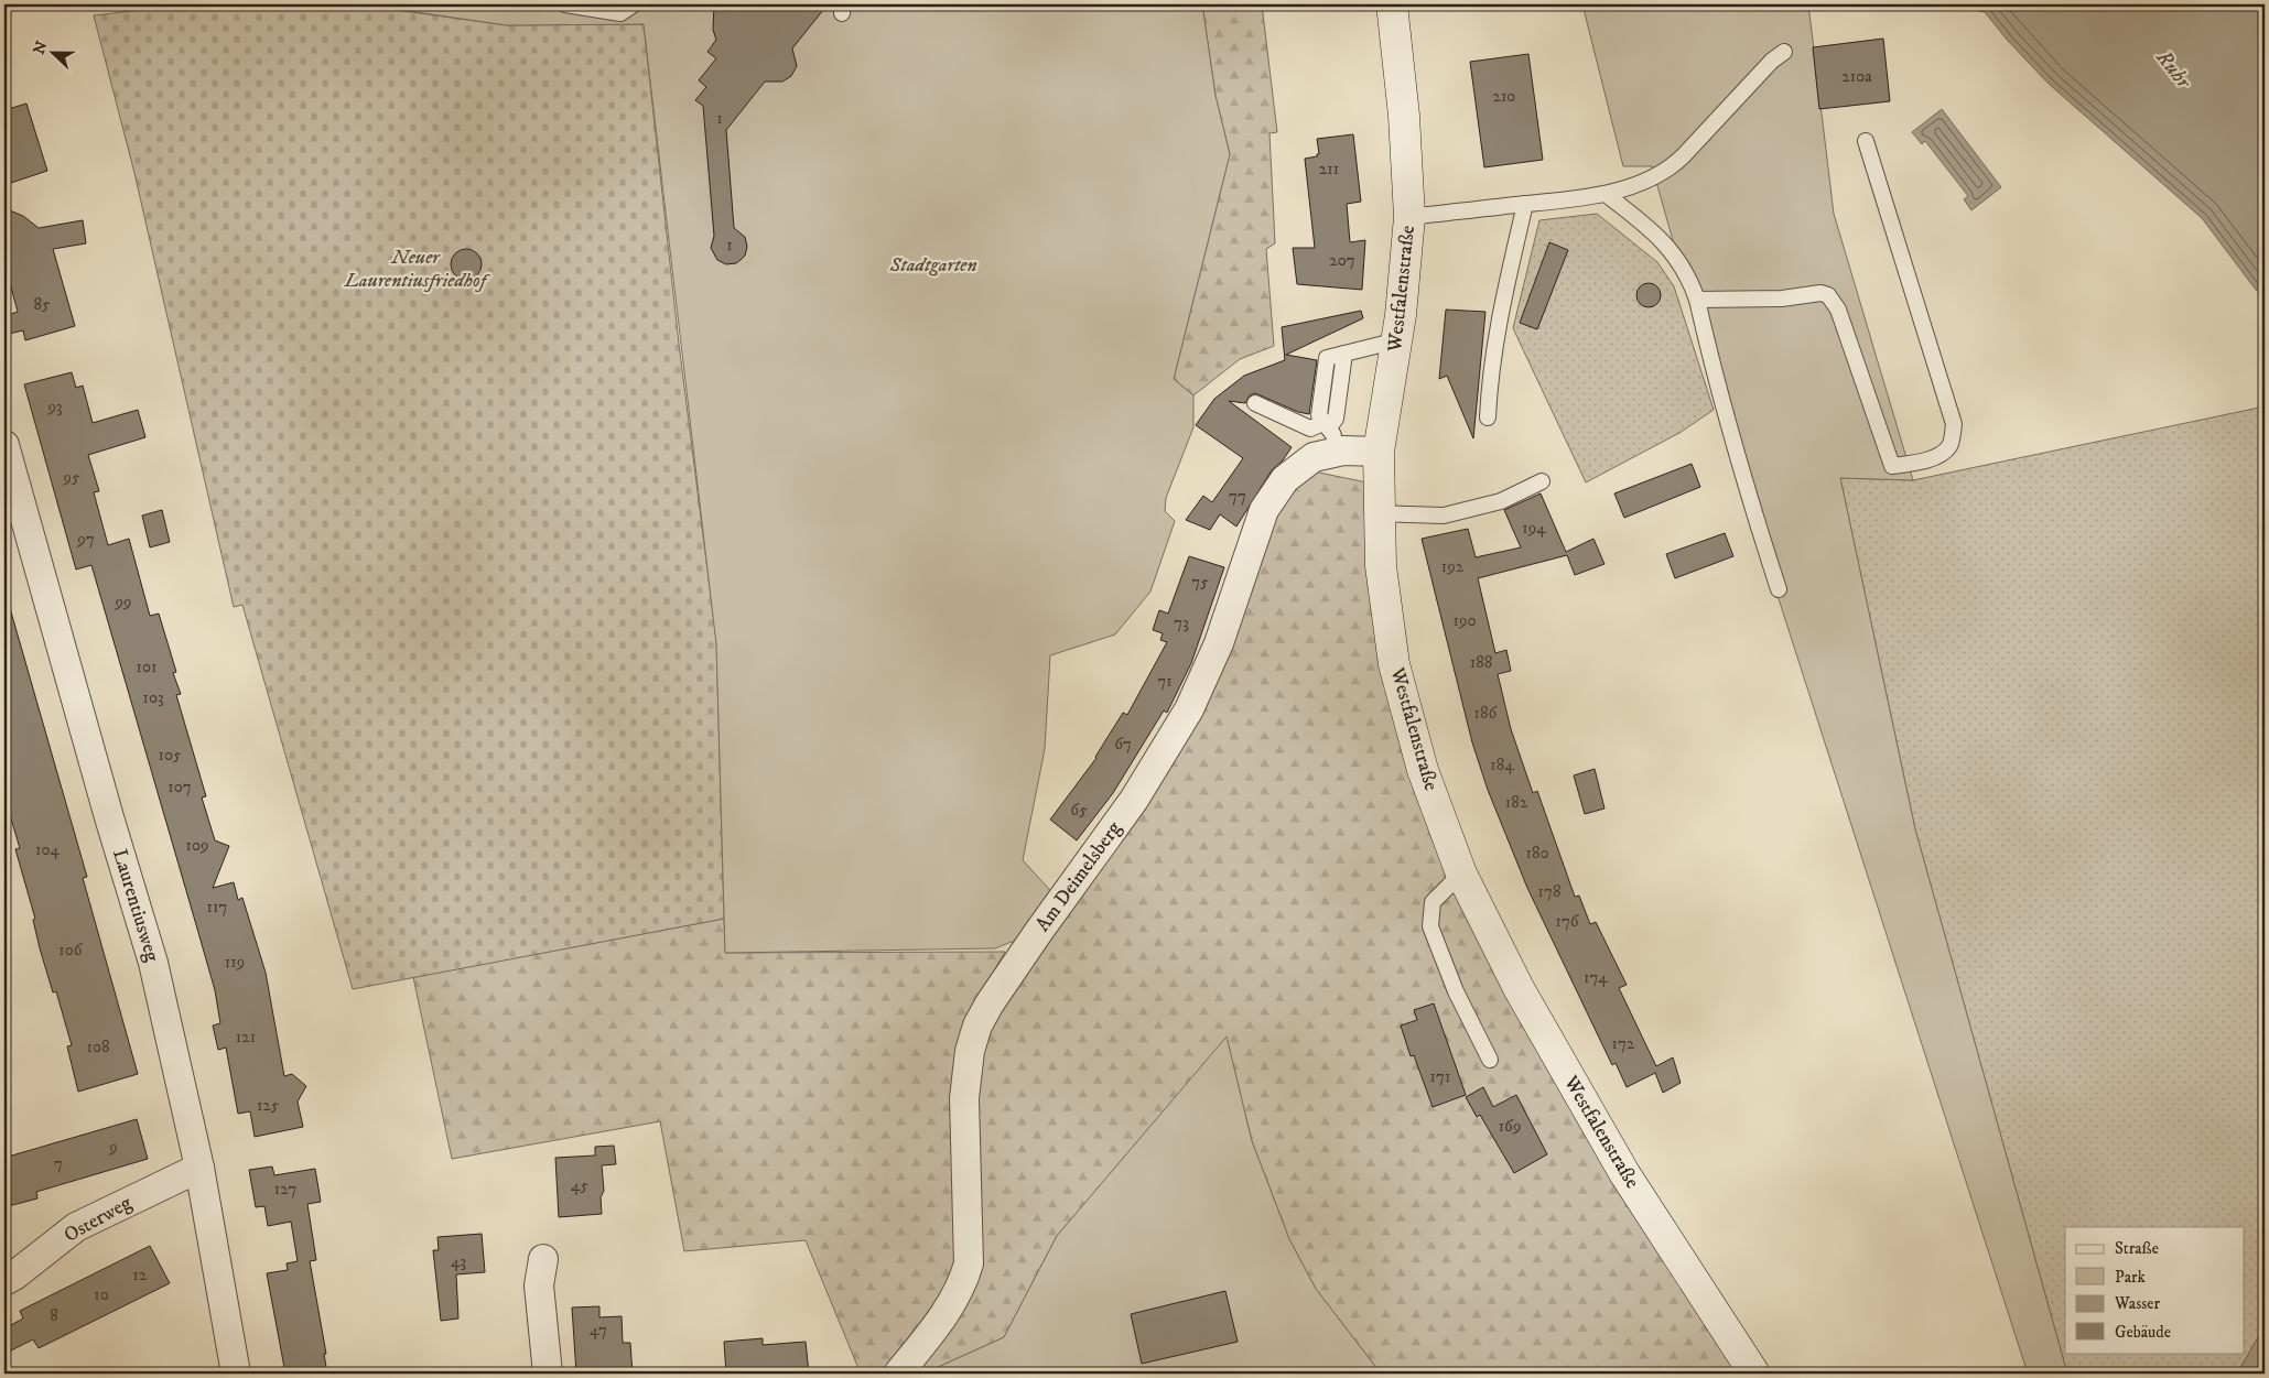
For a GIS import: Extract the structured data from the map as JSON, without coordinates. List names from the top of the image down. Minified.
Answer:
{"streets":{"main road":["Westfalenstraße"],"street":["Am Deimelsberg","Laurentiusweg","Osterweg"]},"crossings":[["Westfalenstraße","Am Deimelsberg"],["Laurentiusweg","Osterweg"]],"water":["Ruhr"],"parks":["Neuer Laurentiusfriedhof","Stadtgarten"],"house_numbers":["210a","210","1","211","1","207","85","93","95","77","194","97","192","75","99","190","73","188","101","71","103","186","67","105","184","107","182","65","109","104","180","178","117","176","106","119","174","121","172","108","171","125","169","9","7","45","127","43","12","10","8","47"],"legend":["Straße","Park","Wasser","Gebäude"],"north":"left"}
